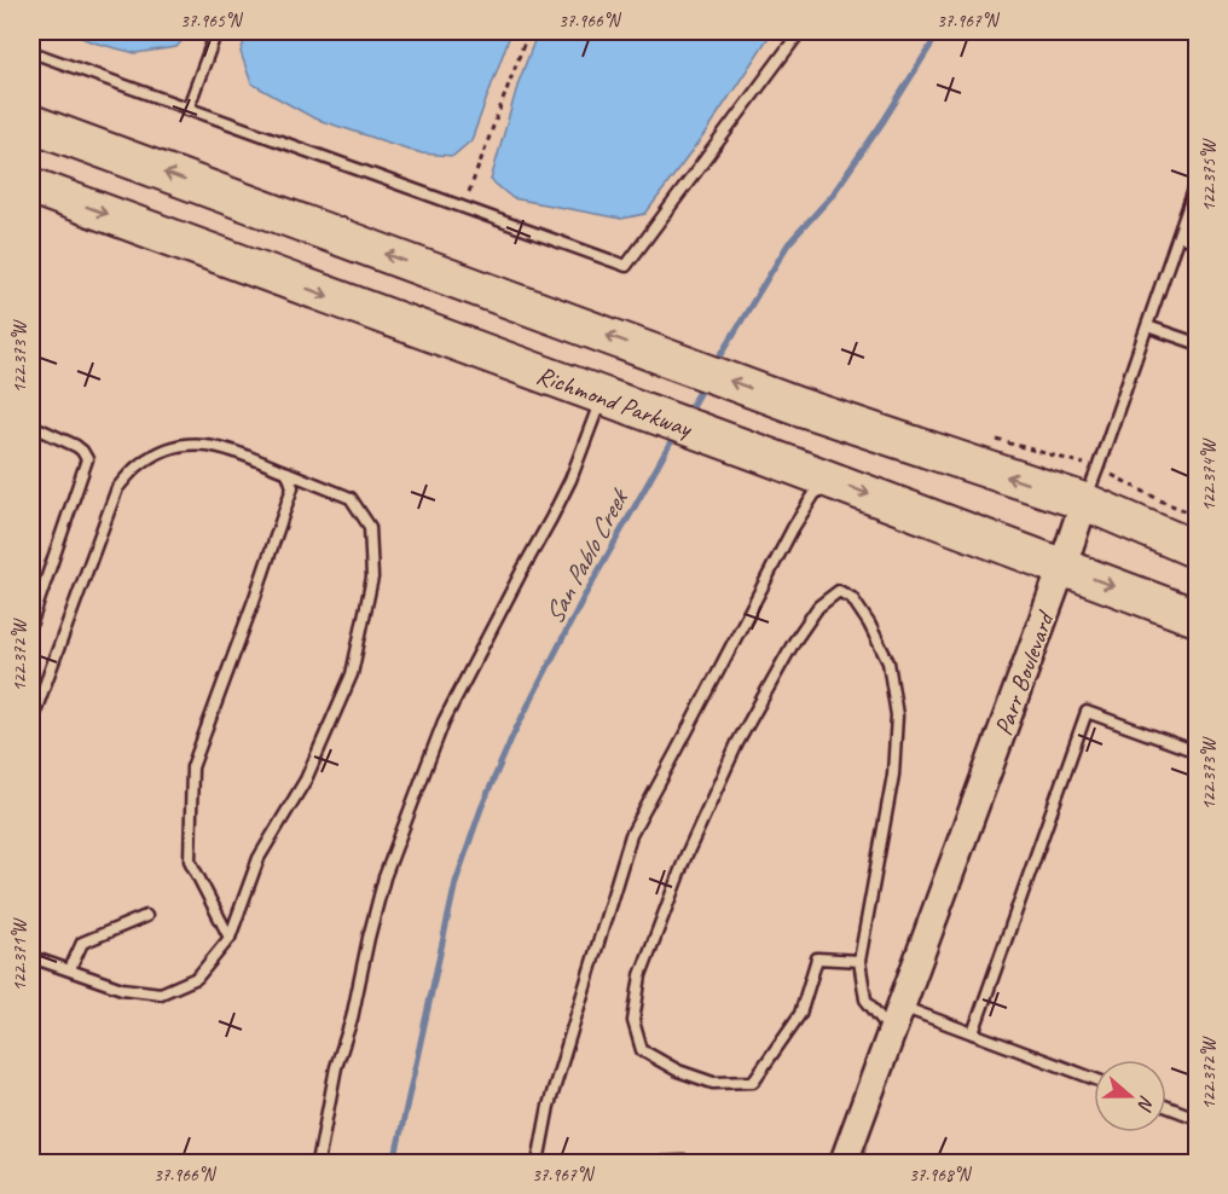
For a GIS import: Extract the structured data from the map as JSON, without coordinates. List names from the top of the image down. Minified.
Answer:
{"streets":{"highway":["Richmond Parkway"],"street":["Parr Boulevard"]},"crossings":[["Richmond Parkway","Parr Boulevard"]],"water":["San Pablo Creek"],"north":"right","coordinates":["37.965°N","37.966°N","37.967°N","122.375°W","122.373°W","122.374°W","122.372°W","122.371°W","37.968°N"]}
